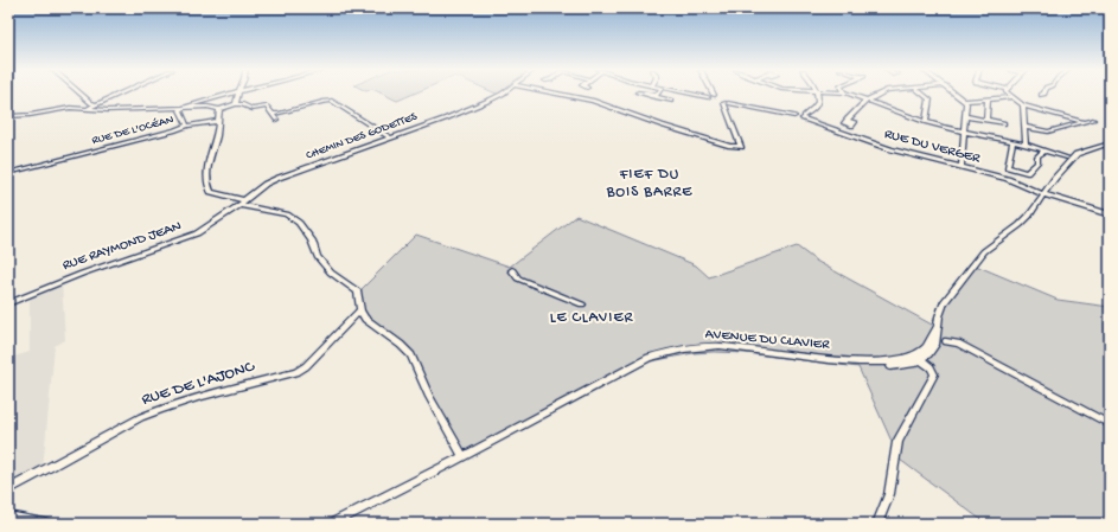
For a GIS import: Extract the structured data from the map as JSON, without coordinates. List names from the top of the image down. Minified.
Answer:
{"streets":{"street":["RUE DE L'OCÉAN","CHEMIN DES GODETTES","RUE DU VERGER","RUE RAYMOND JEAN","AVENUE DU CLAVIER","RUE DE L'AJONC"]},"crossings":[["CHEMIN DES GODETTES","RUE RAYMOND JEAN"],["RUE DU VERGER","AVENUE DU CLAVIER"]],"districts":["FIEF DU BOIS BARRE","LE CLAVIER"]}
